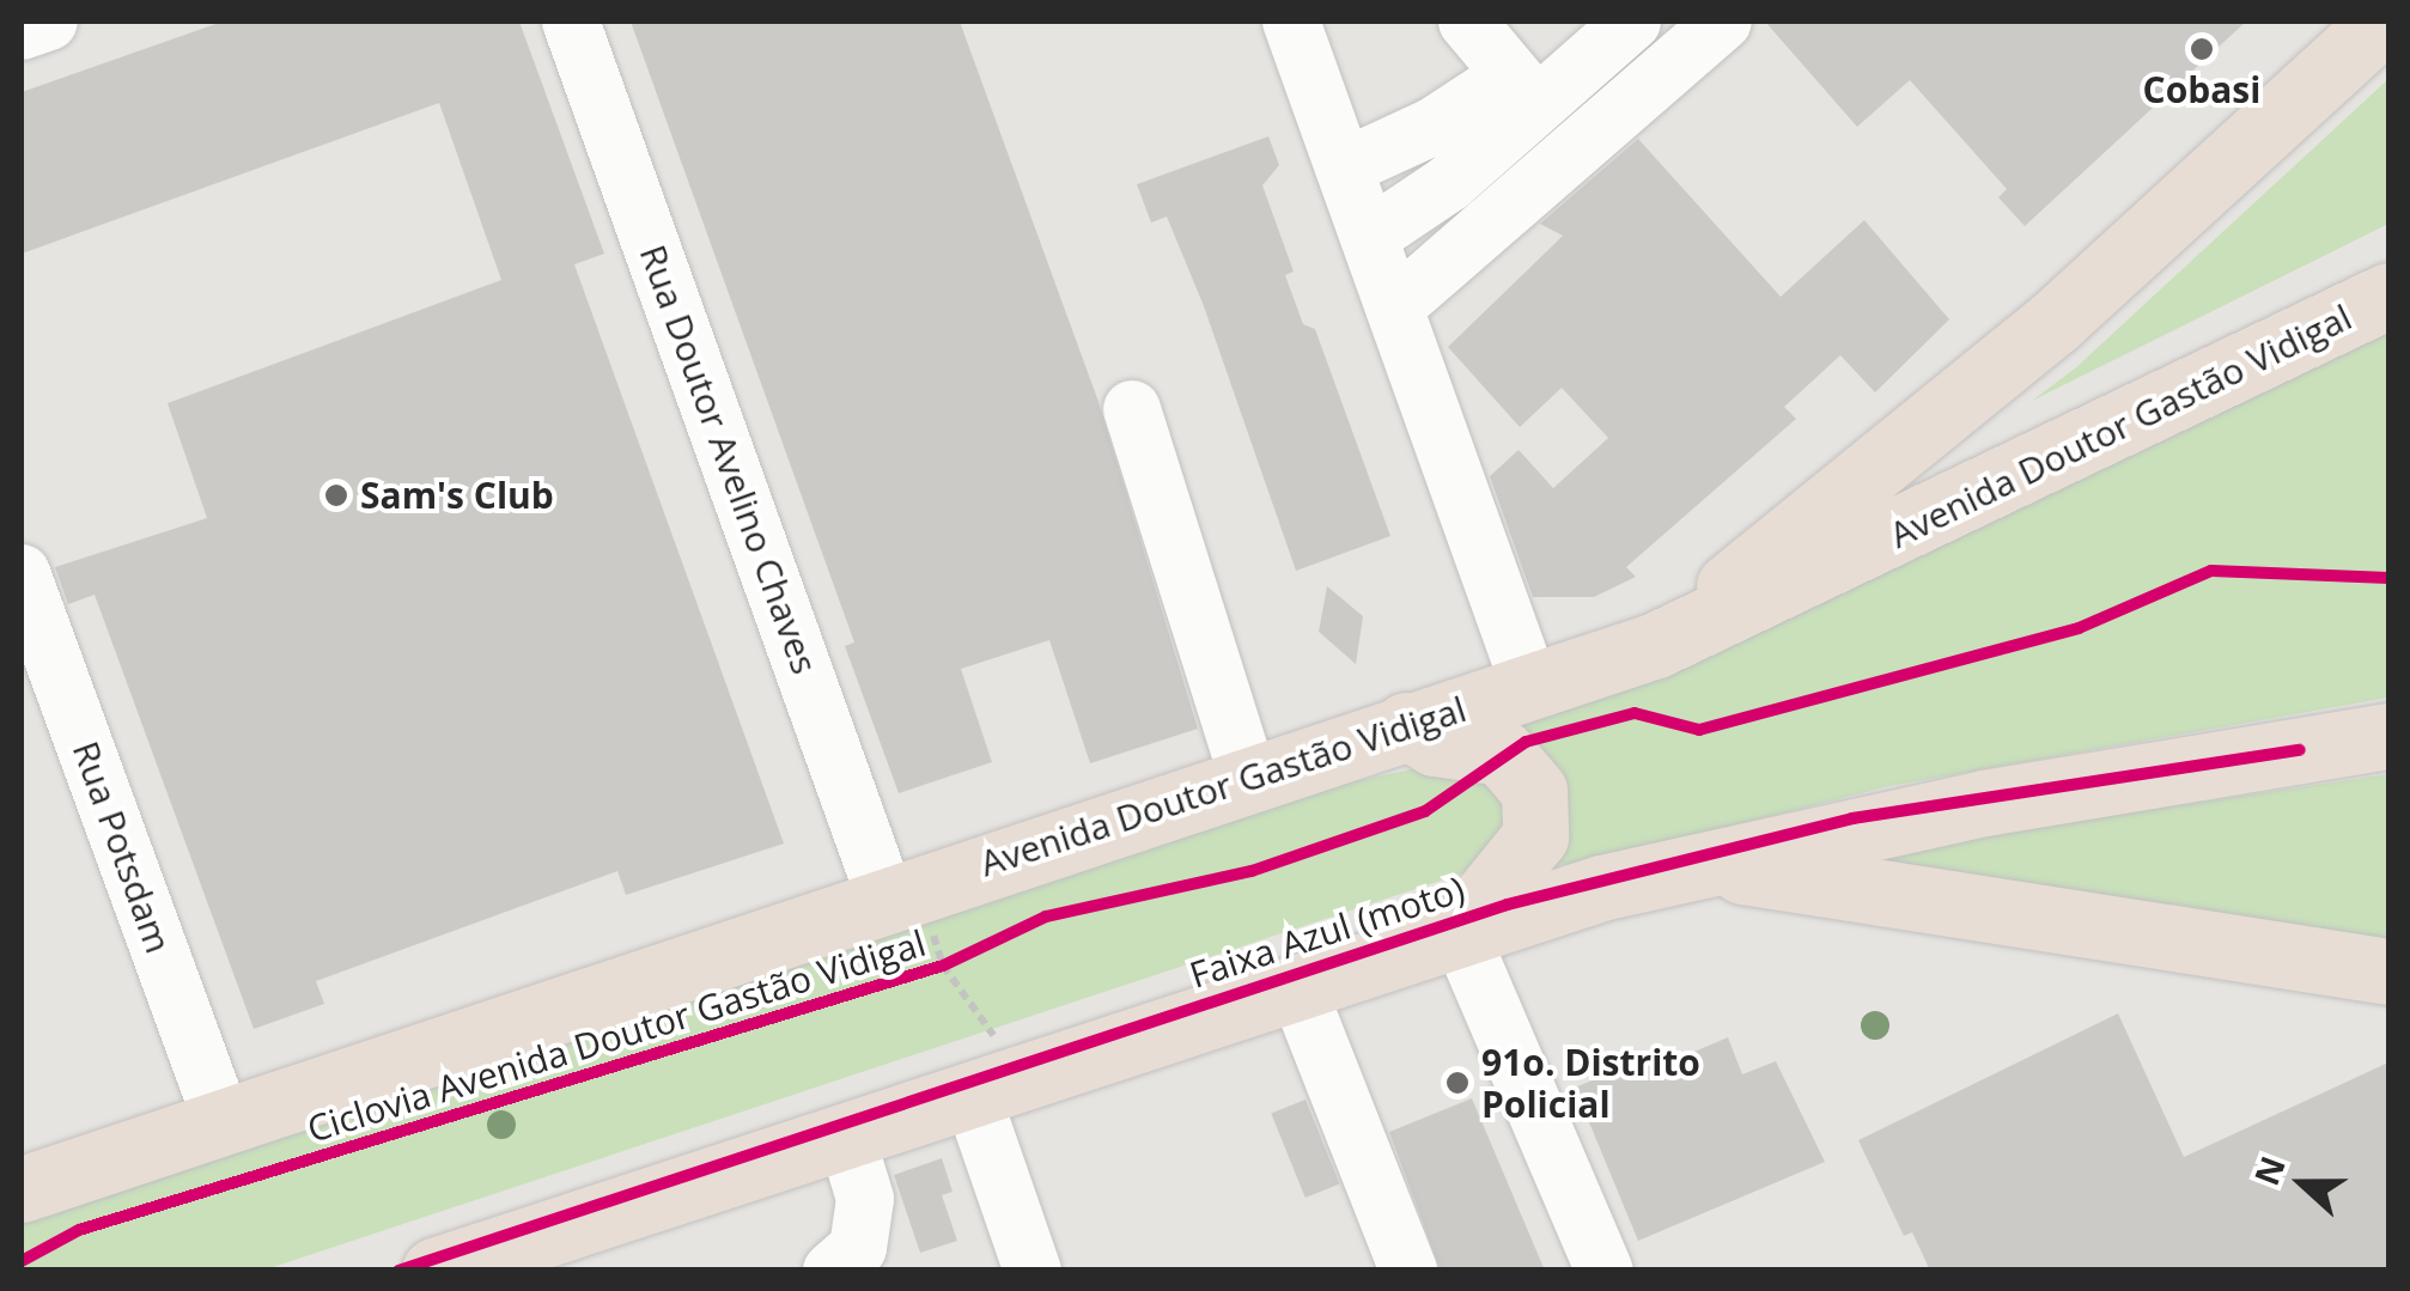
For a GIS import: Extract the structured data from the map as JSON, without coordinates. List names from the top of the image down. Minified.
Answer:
{"streets":{"highway":["Avenida Doutor Gastão Vidigal"],"street":["Rua Doutor Avelino Chaves","Rua Potsdam","Faixa Azul (moto)"],"cycle path":["Ciclovia Avenida Doutor Gastão Vidigal"]},"crossings":[["Avenida Doutor Gastão Vidigal","Rua Doutor Avelino Chaves"],["Avenida Doutor Gastão Vidigal","Rua Potsdam"]],"places":["Cobasi","Sam's Club","91o. Distrito Policial"],"north":"left"}
